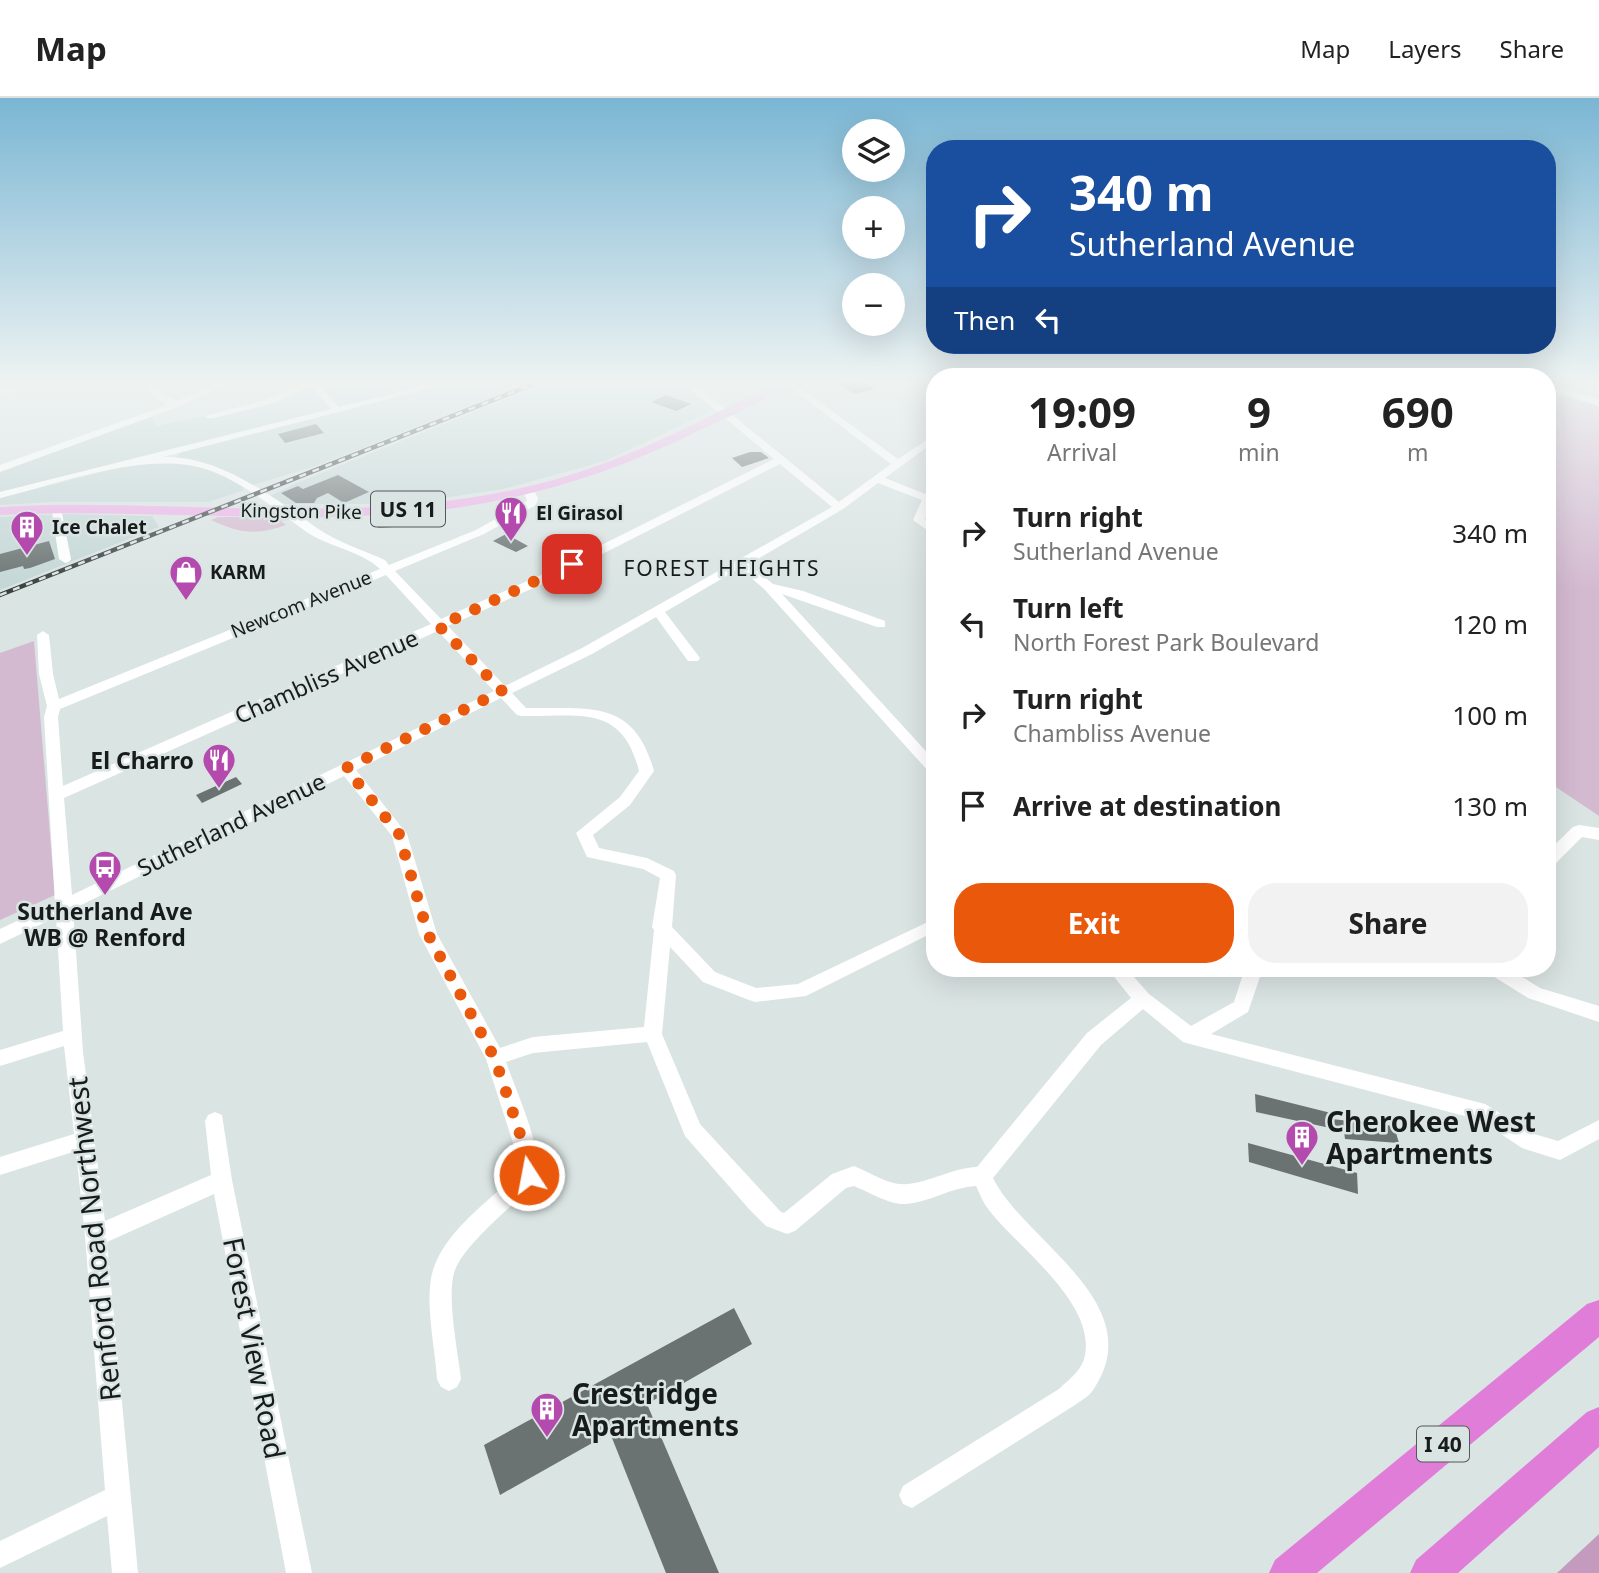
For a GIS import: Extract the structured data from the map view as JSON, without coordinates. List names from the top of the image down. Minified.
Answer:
{"streets":{"highway":["I 40"],"main road":["US 11","Kingston Pike"],"street":["Newcom Avenue","Chambliss Avenue","Sutherland Avenue","Renford Road Northwest","Forest View Road"]},"crossings":[["Kingston Pike","Newcom Avenue"],["Newcom Avenue","Renford Road Northwest"],["Chambliss Avenue","Renford Road Northwest"],["Sutherland Avenue","Renford Road Northwest"]],"districts":["FOREST HEIGHTS"],"places":{"restaurant":["El Girasol","El Charro"],"building":["Ice Chalet","Cherokee West Apartments","Crestridge Apartments"],"shop":["KARM"],"bus stop":["Sutherland Ave WB @ Renford"]},"page":{"header":"Map","nav":["Map","Layers","Share"],"map_buttons":["+","−"],"turn":["340 m","Sutherland Avenue"],"then":"Then","eta":["19:09","Arrival","9","min","690","m"],"list":[{"name":"Turn right","note":"Sutherland Avenue","value":"340 m"},{"name":"Turn left","note":"North Forest Park Boulevard","value":"120 m"},{"name":"Turn right","note":"Chambliss Avenue","value":"100 m"},{"name":"Arrive at destination","value":"130 m"}],"buttons":["Exit","Share"]}}
